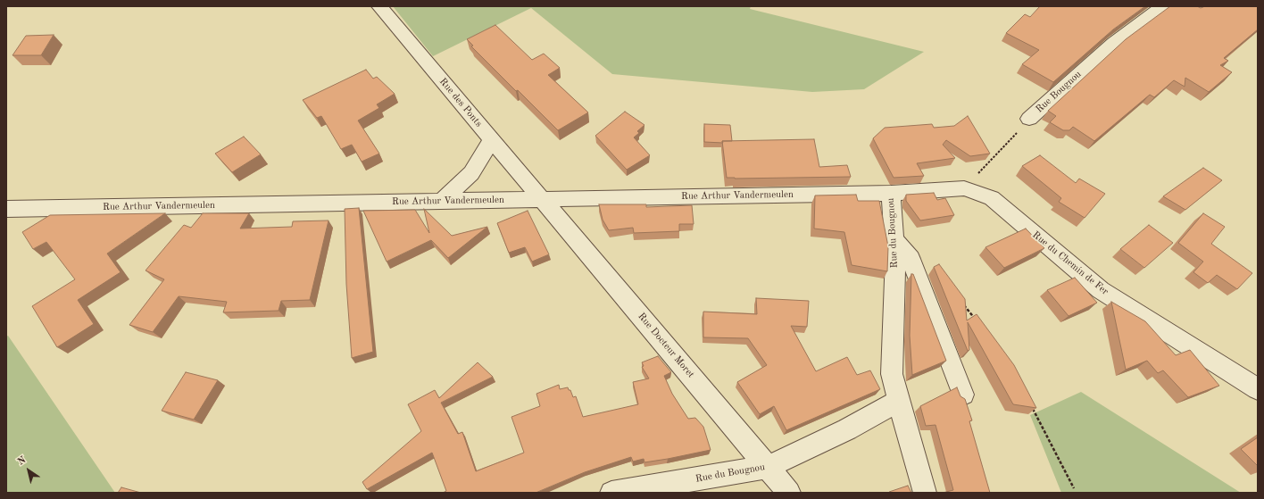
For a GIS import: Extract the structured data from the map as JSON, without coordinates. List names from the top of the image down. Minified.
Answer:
{"streets":{"street":["Rue Bougnou","Rue des Ponts","Rue Arthur Vandermeulen","Rue du Bougnou","Rue du Chemin de Fer","Rue Docteur Moret"]},"crossings":[["Rue Bougnou","Rue du Chemin de Fer"],["Rue des Ponts","Rue Arthur Vandermeulen"],["Rue des Ponts","Rue Docteur Moret"],["Rue Arthur Vandermeulen","Rue du Bougnou"],["Rue Arthur Vandermeulen","Rue du Chemin de Fer"],["Rue Arthur Vandermeulen","Rue Docteur Moret"],["Rue du Bougnou","Rue du Chemin de Fer"],["Rue du Bougnou","Rue Docteur Moret"]],"north":"top left"}
